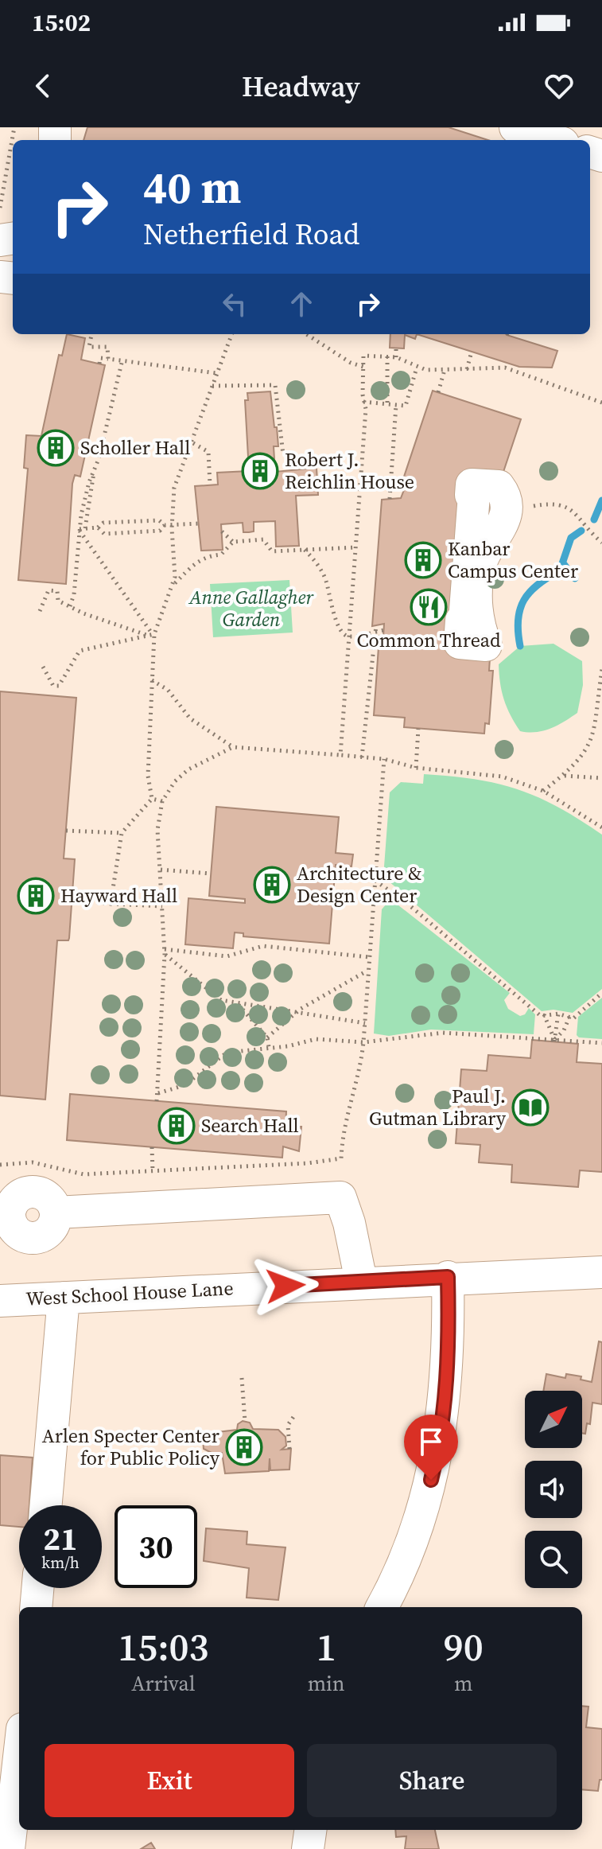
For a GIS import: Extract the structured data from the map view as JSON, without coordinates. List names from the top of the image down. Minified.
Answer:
{"streets":{"street":["West School House Lane"]},"parks":["Anne Gallagher Garden"],"places":{"building":["Scholler Hall","Robert J. Reichlin House","Kanbar Campus Center","Architecture & Design Center","Hayward Hall","Search Hall","Arlen Specter Center for Public Policy"],"restaurant":["Common Thread"],"library":["Paul J. Gutman Library"]},"north":"top right","page":{"status":"15:02","header":"Headway","turn":["40 m","Netherfield Road"],"speed":"21 km/h","limit":"30","eta":["15:03","Arrival","1","min","90","m"],"buttons":["Exit","Share"]}}
